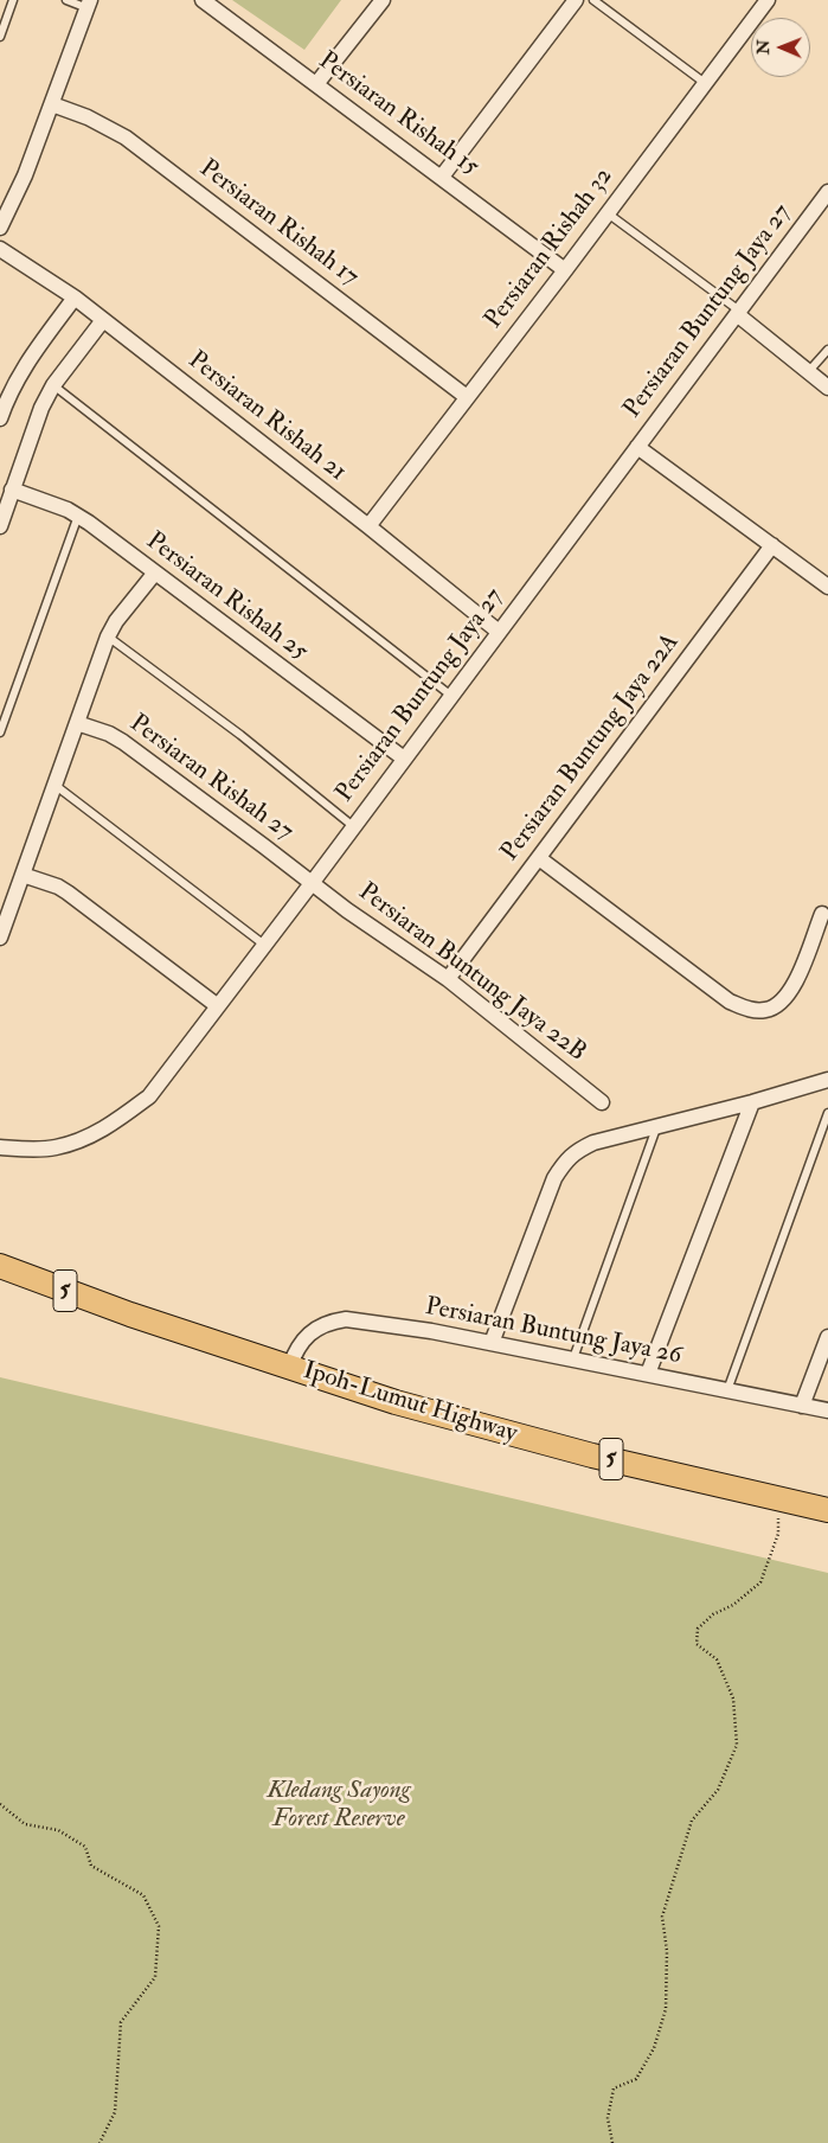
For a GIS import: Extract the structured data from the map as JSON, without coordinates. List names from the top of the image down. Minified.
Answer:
{"streets":{"highway":["5","Ipoh-Lumut Highway"],"street":["Persiaran Rishah 15","Persiaran Rishah 17","Persiaran Rishah 32","Persiaran Buntung Jaya 27","Persiaran Rishah 21","Persiaran Rishah 25","Persiaran Buntung Jaya 22A","Persiaran Rishah 27","Persiaran Buntung Jaya 22B","Persiaran Buntung Jaya 26"]},"crossings":[["Persiaran Rishah 15","Persiaran Rishah 32"],["Persiaran Rishah 17","Persiaran Rishah 32"],["Persiaran Rishah 32","Persiaran Rishah 21"],["Persiaran Buntung Jaya 27","Persiaran Rishah 21"],["Persiaran Buntung Jaya 27","Persiaran Rishah 25"],["Persiaran Buntung Jaya 27","Persiaran Rishah 27"],["Persiaran Buntung Jaya 27","Persiaran Buntung Jaya 22B"],["Persiaran Buntung Jaya 22A","Persiaran Buntung Jaya 22B"],["Persiaran Rishah 27","Persiaran Buntung Jaya 22B"],["Persiaran Buntung Jaya 26","Ipoh-Lumut Highway"]],"parks":["Kledang Sayong Forest Reserve"],"north":"left"}
